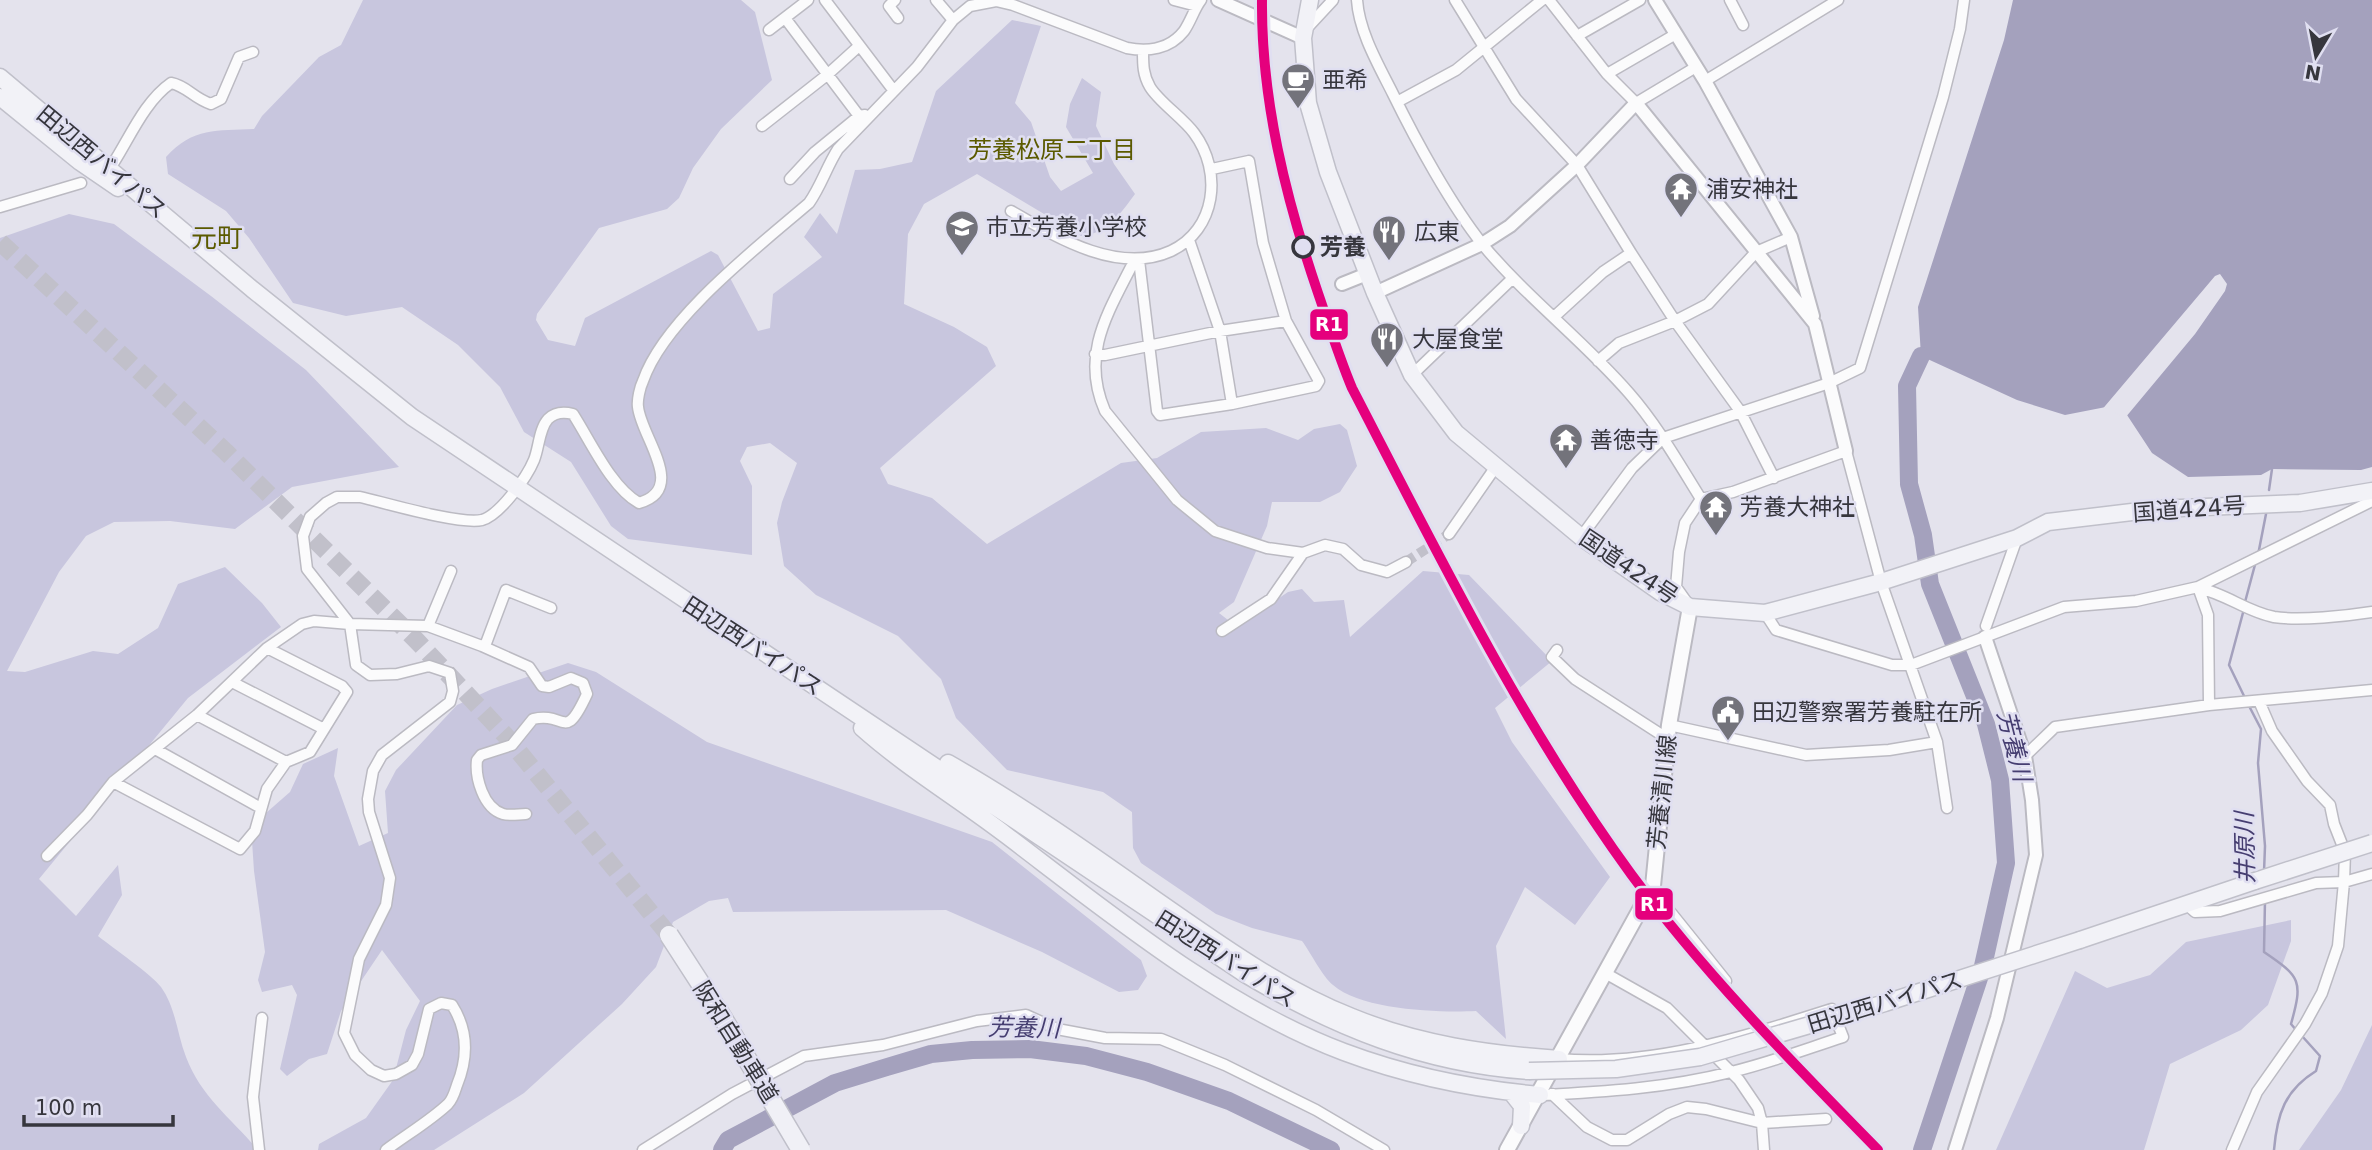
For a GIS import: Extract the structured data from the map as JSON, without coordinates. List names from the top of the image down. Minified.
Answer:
{"streets":{"highway":["田辺西バイパス","国道424号","阪和自動車道"],"main road":["芳養清川線"]},"crossings":[["国道424号","芳養清川線"]],"districts":["芳養松原二丁目","元町"],"water":["芳養川","井原川"],"places":{"cafe":["亜希"],"temple":["浦安神社","善徳寺","芳養大神社"],"other":["芳養"],"school or university":["市立芳養小学校"],"restaurant":["広東","大屋食堂"],"public building":["田辺警察署芳養駐在所"]},"lines":["transit line R1"],"scale_bar":"100 m","north":"bottom"}
